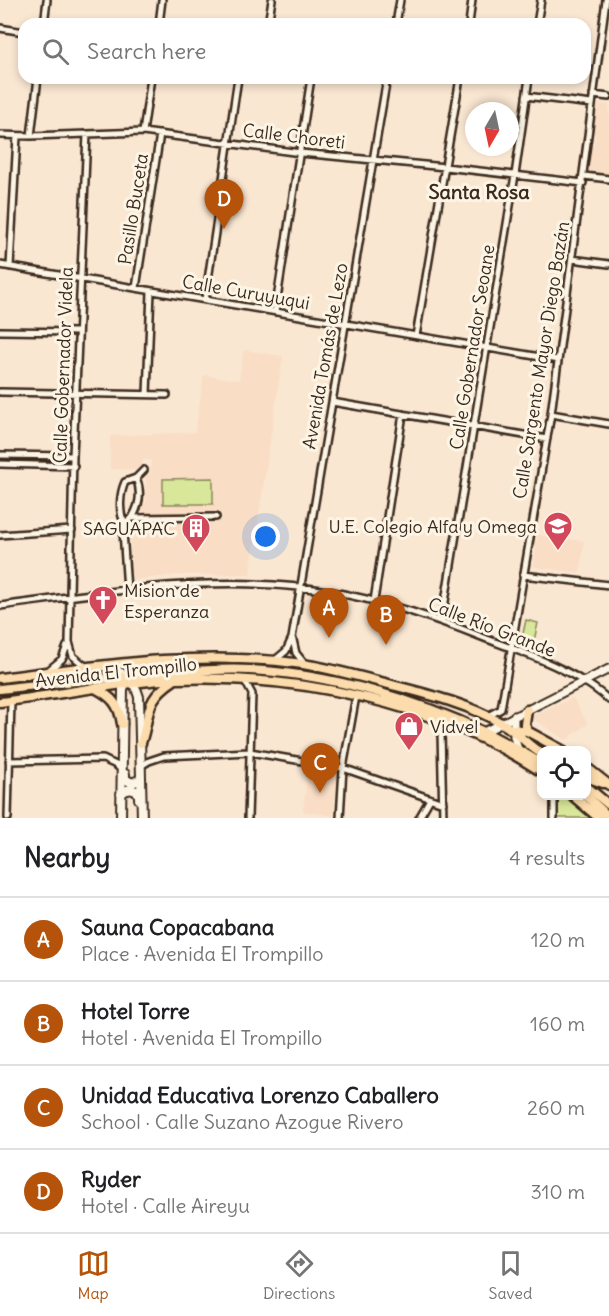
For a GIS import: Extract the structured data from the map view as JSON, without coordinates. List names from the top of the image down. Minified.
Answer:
{"streets":{"main road":["Avenida El Trompillo"],"street":["Calle Choreti","Pasillo Buceta","Calle Curuyuqui","Calle Gobernador Seoane","Avenida Tomás de Lezo","Calle Sargento Mayor Diego Bazán","Calle Gobernador Videla","Calle Río Grande"]},"crossings":[["Calle Choreti","Pasillo Buceta"],["Calle Choreti","Calle Gobernador Seoane"],["Calle Choreti","Avenida Tomás de Lezo"],["Calle Choreti","Calle Sargento Mayor Diego Bazán"],["Calle Choreti","Calle Gobernador Videla"],["Pasillo Buceta","Calle Curuyuqui"],["Calle Curuyuqui","Calle Gobernador Seoane"],["Calle Curuyuqui","Avenida Tomás de Lezo"],["Calle Curuyuqui","Calle Sargento Mayor Diego Bazán"],["Calle Curuyuqui","Calle Gobernador Videla"],["Calle Gobernador Seoane","Calle Río Grande"],["Avenida Tomás de Lezo","Calle Río Grande"],["Avenida Tomás de Lezo","Avenida El Trompillo"],["Calle Sargento Mayor Diego Bazán","Calle Río Grande"],["Calle Sargento Mayor Diego Bazán","Avenida El Trompillo"],["Calle Gobernador Videla","Calle Río Grande"]],"districts":["Santa Rosa"],"places":{"school or university":["U.E. Colegio Alfa y Omega"],"building":["SAGUAPAC"],"church":["Mision de Esperanza"],"shop":["Vidvel"]},"north":"bottom","page":{"search":"Search here","pins":["D","A","B","C"],"heading":["Nearby","4 results"],"list":[{"mark":"A","name":"Sauna Copacabana","note":"Place · Avenida El Trompillo","value":"120 m"},{"mark":"B","name":"Hotel Torre","note":"Hotel · Avenida El Trompillo","value":"160 m"},{"mark":"C","name":"Unidad Educativa Lorenzo Caballero","note":"School · Calle Suzano Azogue Rivero","value":"260 m"},{"mark":"D","name":"Ryder","note":"Hotel · Calle Aireyu","value":"310 m"}],"nav":["Map","Directions","Saved"]}}
